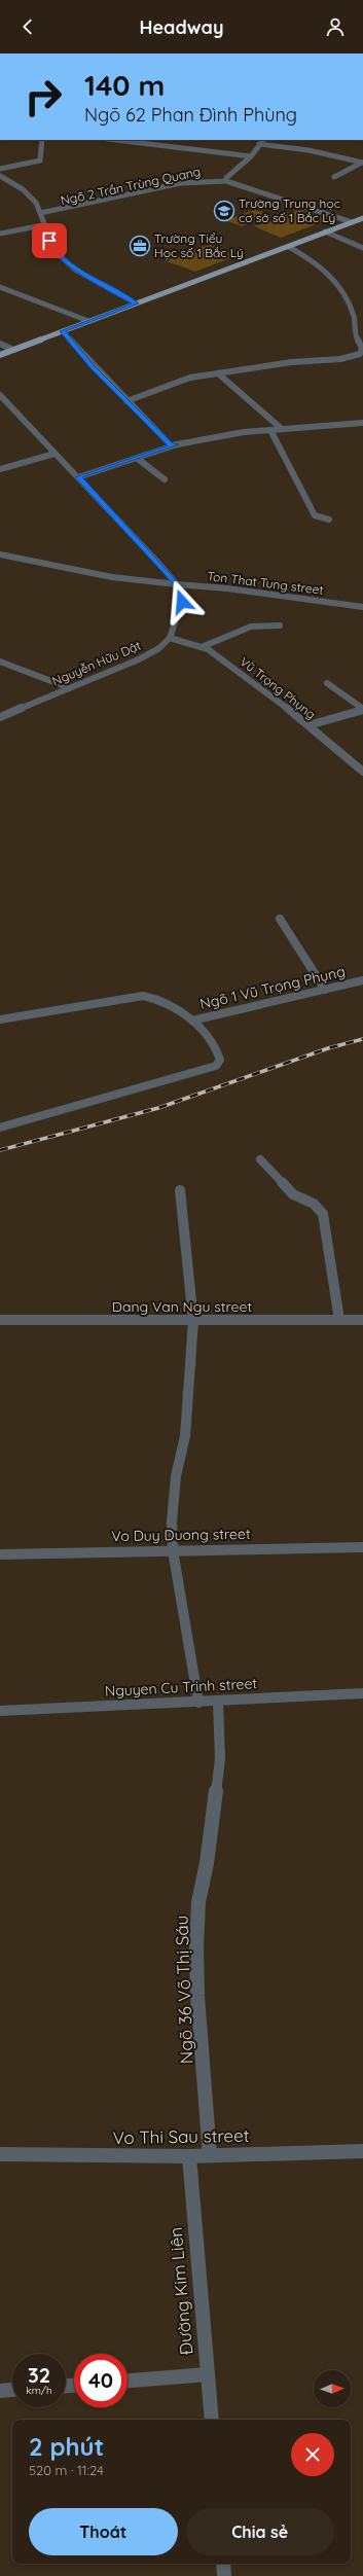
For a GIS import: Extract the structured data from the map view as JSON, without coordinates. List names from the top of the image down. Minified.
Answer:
{"streets":{"street":["Ngõ 2 Trần Trùng Quang","Ton That Tung street","Nguyễn Hữu Dật","Vũ Trọng Phụng","Ngõ 1 Vũ Trọng Phụng","Dang Van Ngu street","Vo Duy Duong street","Nguyen Cu Trinh street","Ngõ 36 Võ Thị Sáu","Vo Thi Sau street","Đường Kim Liên"]},"crossings":[["Nguyễn Hữu Dật","Vũ Trọng Phụng"],["Nguyen Cu Trinh street","Ngõ 36 Võ Thị Sáu"],["Ngõ 36 Võ Thị Sáu","Vo Thi Sau street"],["Vo Thi Sau street","Đường Kim Liên"]],"places":{"school or university":["Trường Trung học cơ sở số 1 Bắc Lý"],"office":["Trường Tiểu Học số 1 Bắc Lý"]},"north":"right","page":{"header":"Headway","turn":["140 m","Ngõ 62 Phan Đình Phùng"],"speed":"32 km/h","limit":"40","heading":["2 phút","520 m · 11:24"],"buttons":["Thoát","Chia sẻ"]}}
